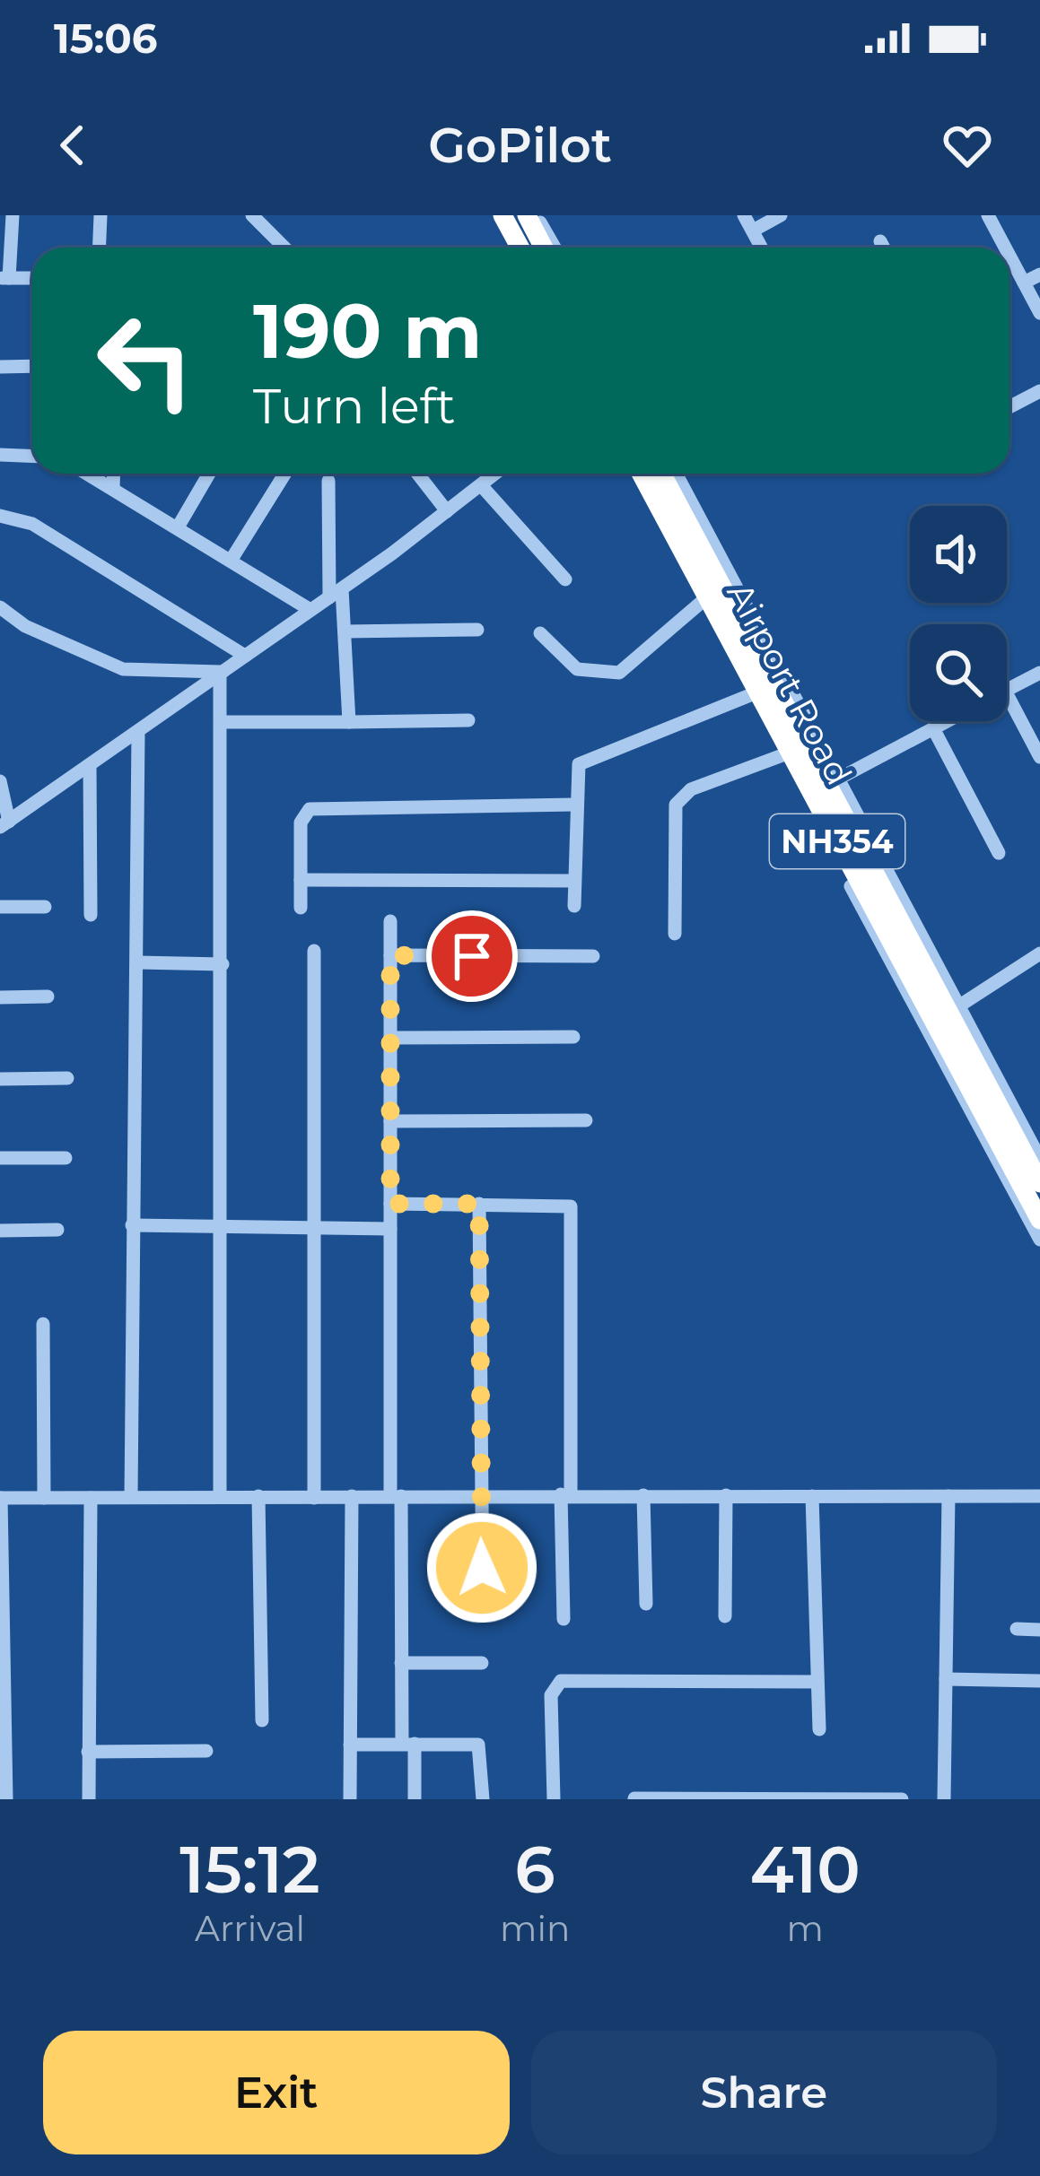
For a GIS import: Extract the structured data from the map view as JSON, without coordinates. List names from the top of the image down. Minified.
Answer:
{"streets":{"highway":["Airport Road","NH354"]},"page":{"status":"15:06","header":"GoPilot","turn":["190 m","Turn left"],"eta":["15:12","Arrival","6","min","410","m"],"buttons":["Exit","Share"]}}
